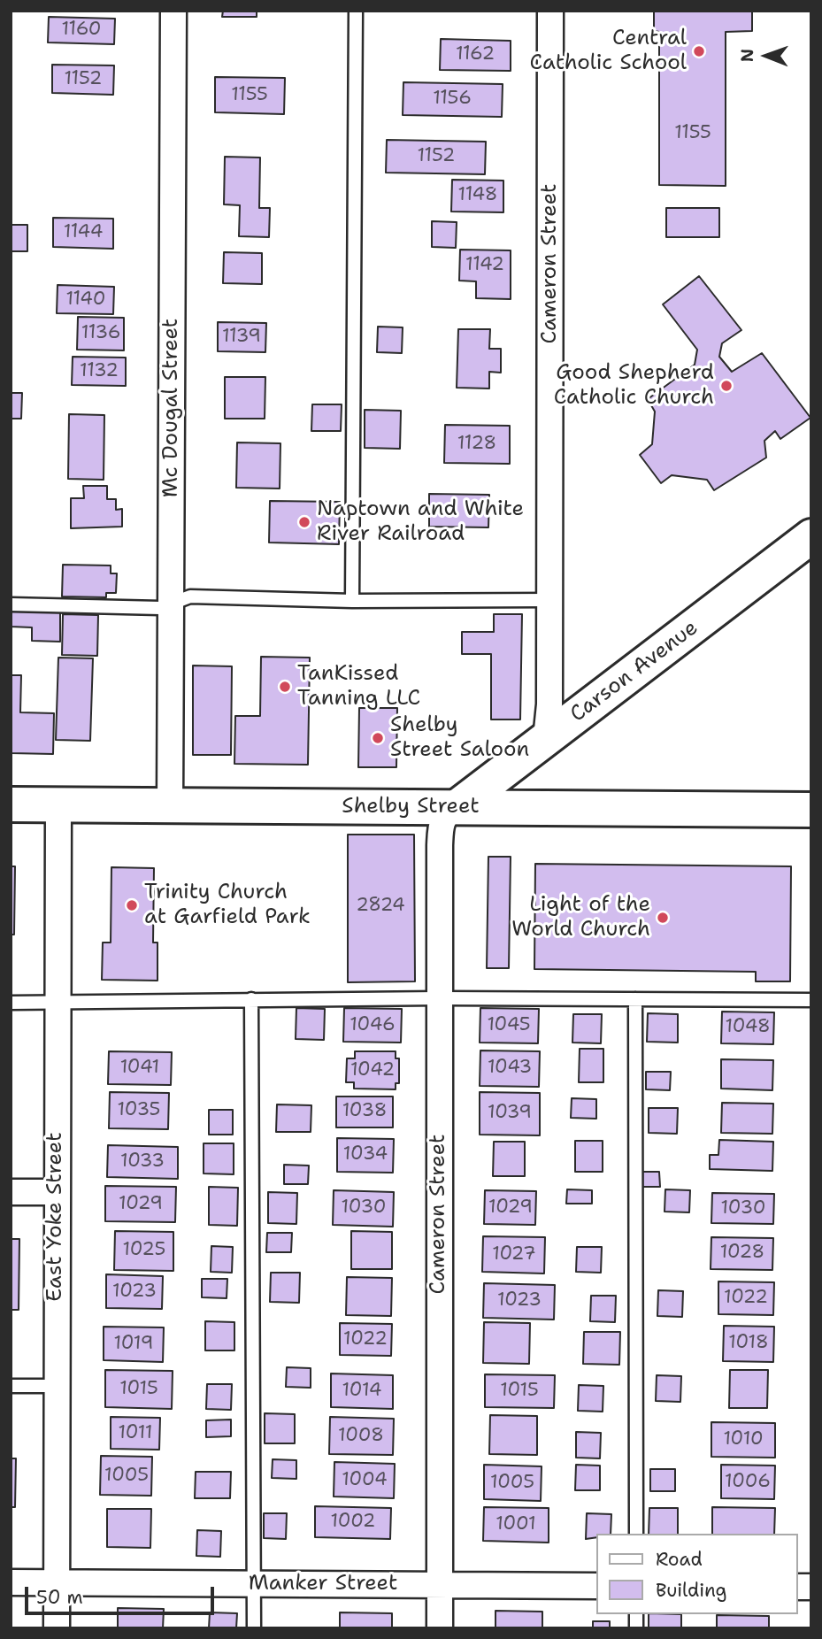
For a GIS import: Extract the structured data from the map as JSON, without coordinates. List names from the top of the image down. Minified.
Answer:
{"streets":{"main road":["Carson Avenue","Shelby Street"],"street":["Cameron Street","Mc Dougal Street","East Yoke Street","Manker Street"]},"crossings":[["Cameron Street","Carson Avenue"],["Cameron Street","Shelby Street"],["Cameron Street","Manker Street"],["Mc Dougal Street","Shelby Street"],["Carson Avenue","Shelby Street"],["Shelby Street","East Yoke Street"],["East Yoke Street","Manker Street"]],"places":["Central Catholic School","Good Shepherd Catholic Church","Naptown and White River Railroad","TanKissed Tanning LLC","Shelby Street Saloon","Trinity Church at Garfield Park","Light of the World Church"],"house_numbers":["1160","1162","1152","1155","1156","1155","1152","1148","1144","1142","1140","1136","1139","1132","1128","2824","1046","1045","1048","1041","1043","1042","1035","1038","1039","1034","1033","1029","1030","1029","1030","1025","1028","1027","1023","1022","1023","1022","1018","1019","1015","1014","1015","1011","1008","1010","1005","1004","1006","1005","1002","1001"],"legend":["Road","Building"],"scale_bar":"50 m","north":"left"}
